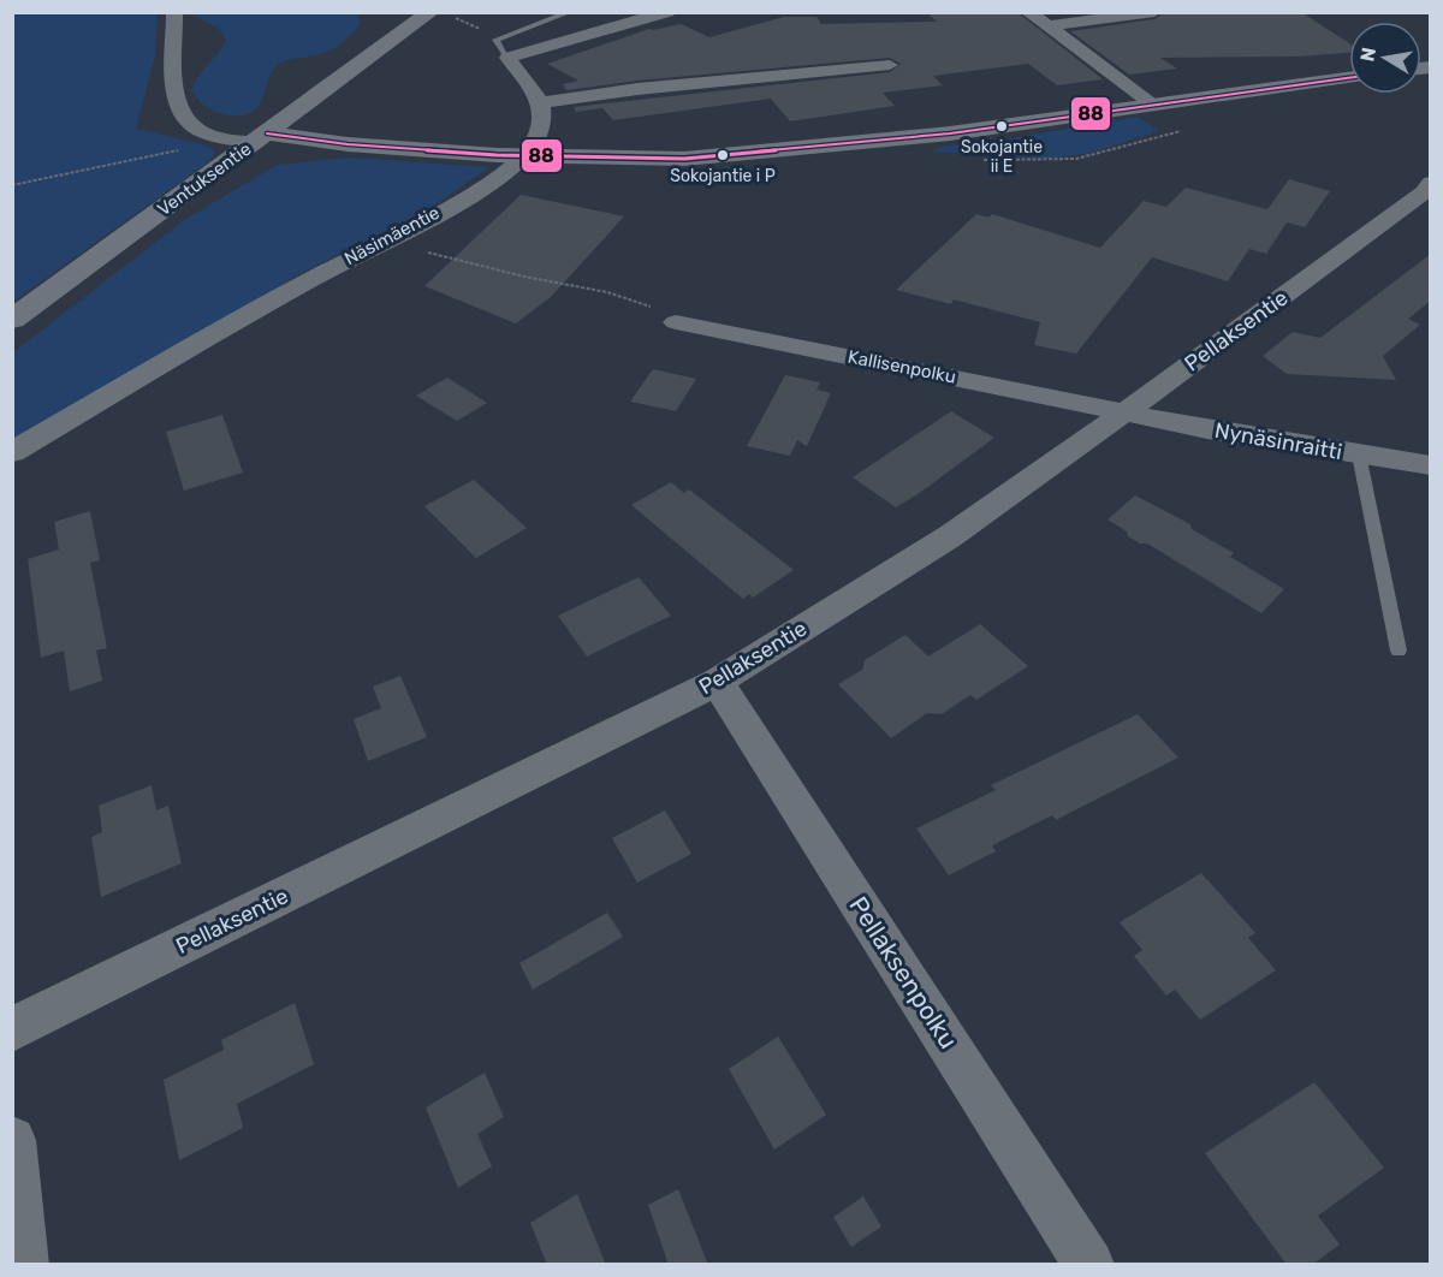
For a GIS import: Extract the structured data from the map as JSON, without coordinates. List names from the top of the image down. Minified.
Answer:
{"streets":{"street":["Ventuksentie","Näsimäentie","Pellaksentie","Kallisenpolku","Nynäsinraitti","Pellaksenpolku"]},"crossings":[["Pellaksentie","Kallisenpolku"],["Pellaksentie","Nynäsinraitti"],["Pellaksentie","Pellaksenpolku"],["Kallisenpolku","Nynäsinraitti"]],"places":["Sokojantie ii E","Sokojantie i P"],"lines":["transit line 88"],"north":"left"}
